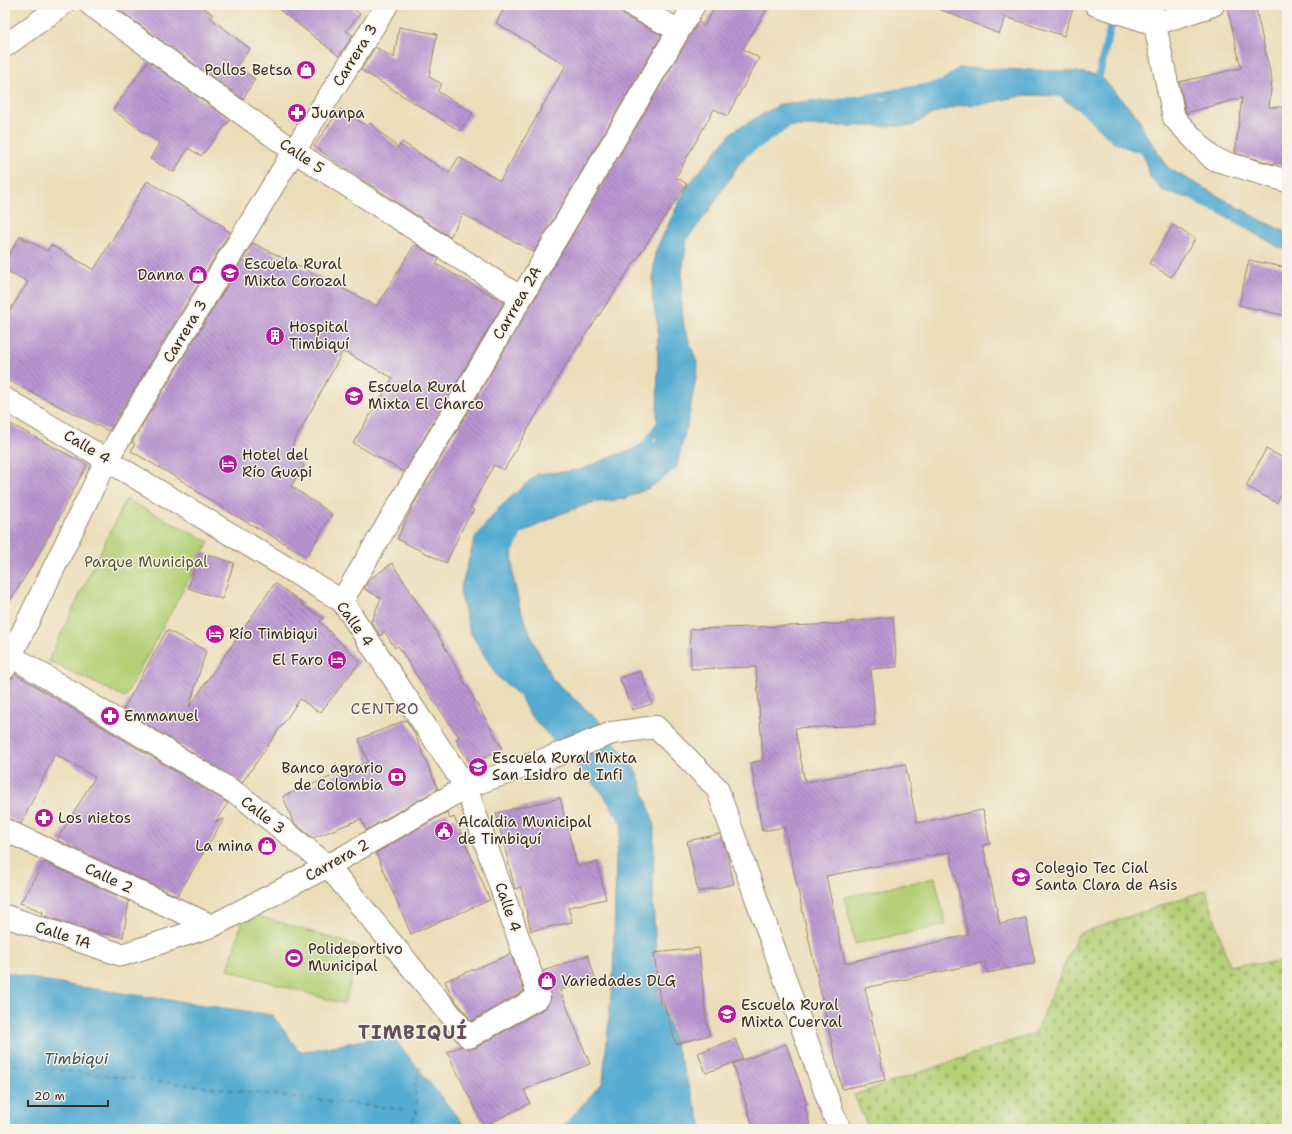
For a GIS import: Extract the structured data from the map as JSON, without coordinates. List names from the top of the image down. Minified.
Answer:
{"streets":{"street":["Carrera 3","Calle 5","Carrrea 2A","Calle 4","Calle 3","Carrera 2","Calle 2","Calle 1A"]},"crossings":[["Carrera 3","Calle 5"],["Carrera 3","Calle 4"],["Carrera 3","Calle 3"],["Calle 5","Carrrea 2A"],["Carrrea 2A","Calle 4"],["Calle 4","Calle 3"],["Calle 4","Carrera 2"],["Calle 3","Carrera 2"],["Carrera 2","Calle 2"],["Carrera 2","Calle 1A"]],"districts":["CENTRO","TIMBIQUÍ"],"water":["Timbiqui"],"parks":["Parque Municipal"],"places":{"shop":["Pollos Betsa","Danna","La mina","Variedades DLG"],"pharmacy":["Juanpa","Emmanuel","Los nietos"],"school or university":["Escuela Rural Mixta Corozal","Escuela Rural Mixta El Charco","Escuela Rural Mixta San Isidro de Infi","Colegio Tec Cial Santa Clara de Asis","Escuela Rural Mixta Cuerval"],"building":["Hospital Timbiquí"],"hotel":["Hotel del Río Guapi","Río Timbiqui","El Faro"],"bank":["Banco agrario de Colombia"],"public building":["Alcaldia Municipal de Timbiquí"],"sports":["Polideportivo Municipal"]},"scale_bar":"20 m"}
